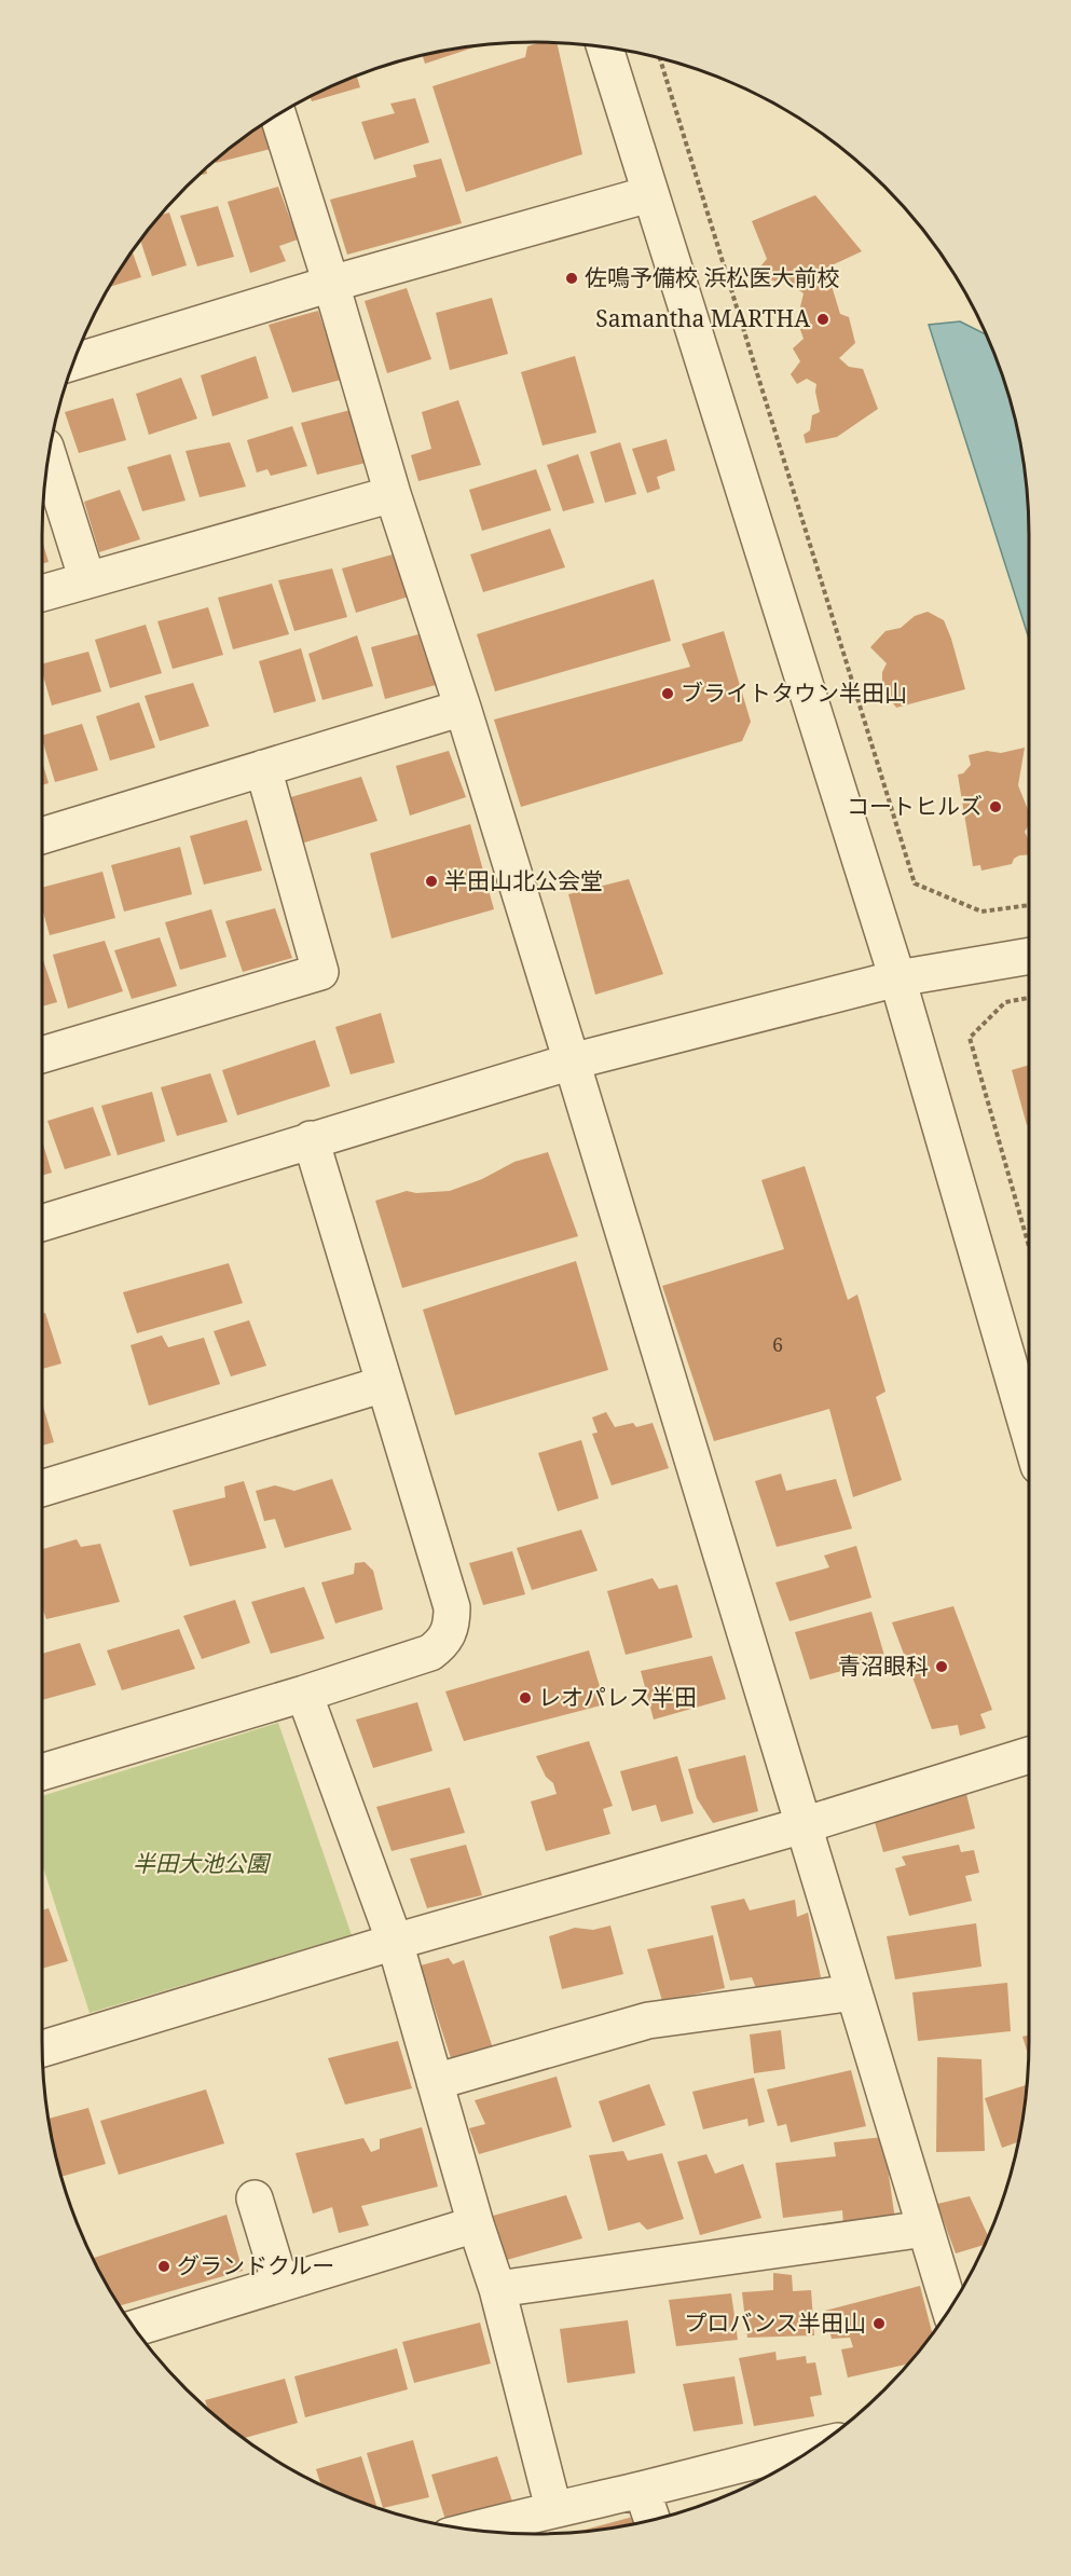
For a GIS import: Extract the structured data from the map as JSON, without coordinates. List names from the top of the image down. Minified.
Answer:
{"parks":["半田大池公園"],"places":["佐鳴予備校 浜松医大前校","Samantha MARTHA","ブライトタウン半田山","コートヒルズ","半田山北公会堂","青沼眼科","レオパレス半田","グランドクルー","プロバンス半田山"],"house_numbers":["6"]}
